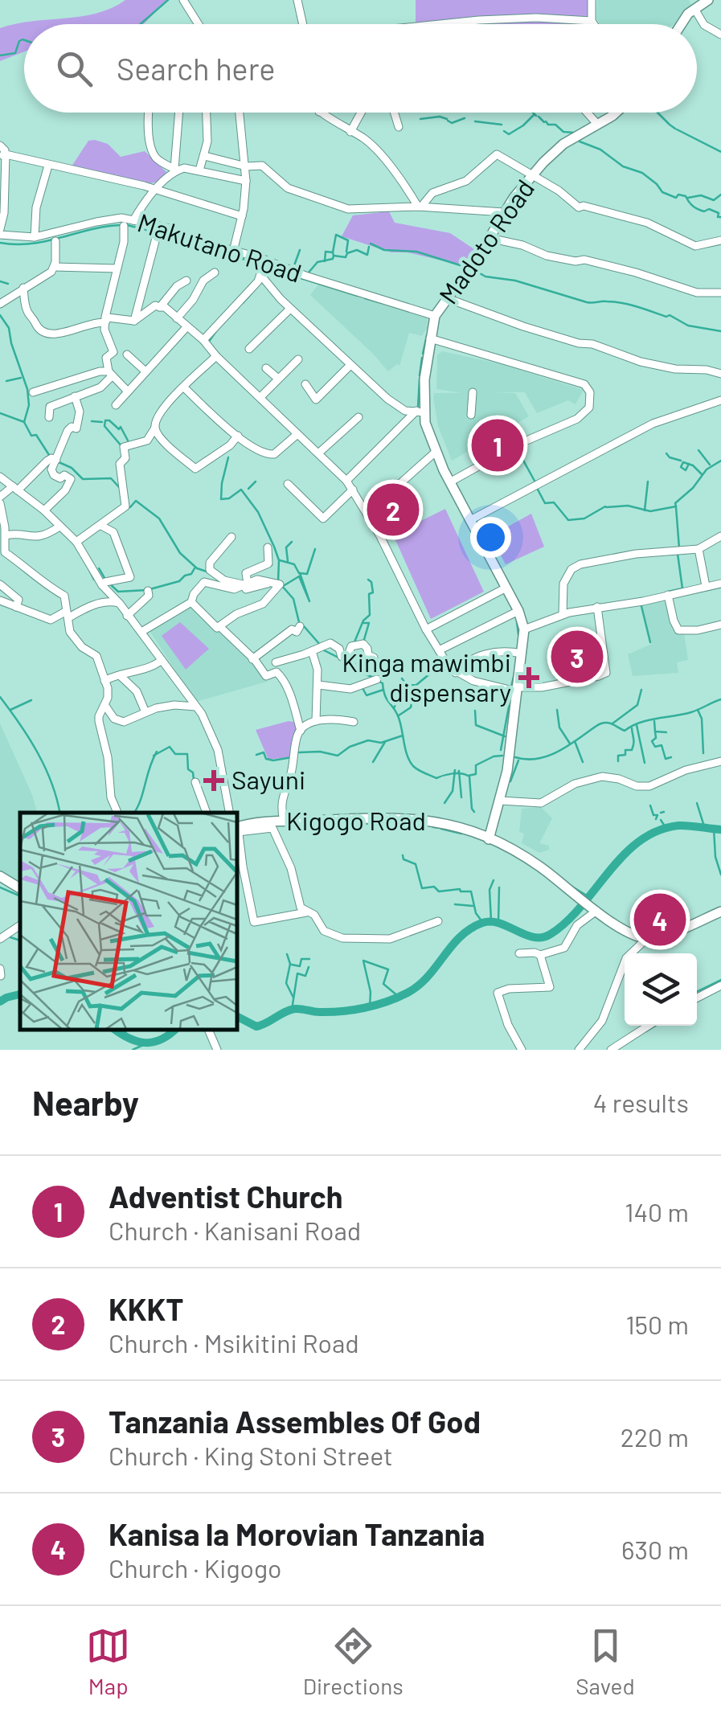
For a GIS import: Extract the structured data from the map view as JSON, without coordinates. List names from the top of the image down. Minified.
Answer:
{"streets":{"main road":["Madoto Road","Kigogo Road"],"street":["Makutano Road"]},"crossings":[["Madoto Road","Makutano Road"],["Madoto Road","Kigogo Road"]],"places":{"health":["Kinga mawimbi dispensary","Sayuni"]},"page":{"search":"Search here","pins":["1","2","3","4"],"heading":["Nearby","4 results"],"list":[{"mark":"1","name":"Adventist Church","note":"Church · Kanisani Road","value":"140 m"},{"mark":"2","name":"KKKT","note":"Church · Msikitini Road","value":"150 m"},{"mark":"3","name":"Tanzania Assembles Of God","note":"Church · King Stoni Street","value":"220 m"},{"mark":"4","name":"Kanisa la Morovian Tanzania","note":"Church · Kigogo","value":"630 m"}],"nav":["Map","Directions","Saved"]}}
